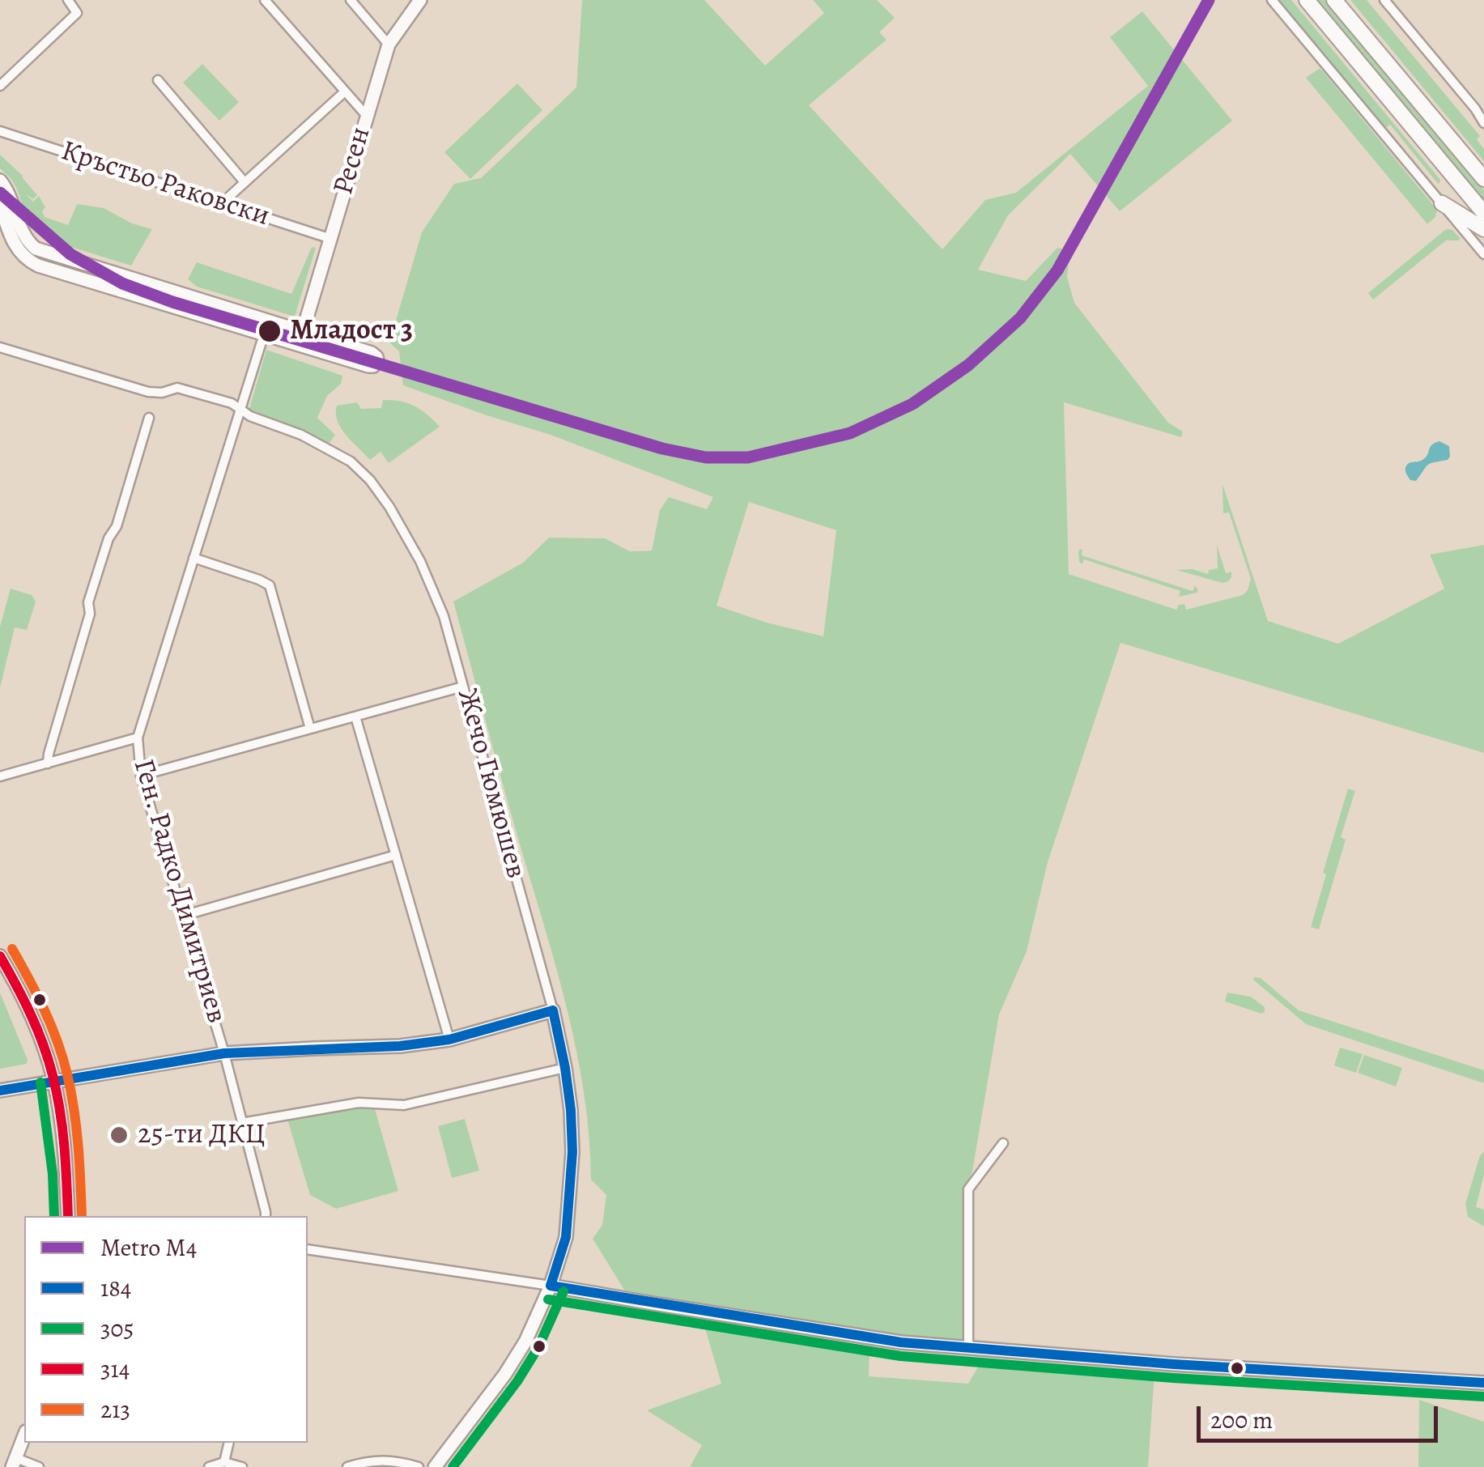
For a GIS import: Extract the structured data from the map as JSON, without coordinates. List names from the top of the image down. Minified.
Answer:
{"streets":{"street":["Ресен","Кръстьо Раковски","Жечо Гюмюшев","Ген. Радко Димитриев"]},"crossings":[["Ресен","Кръстьо Раковски"],["Жечо Гюмюшев","Ген. Радко Димитриев"]],"places":["Младост 3","25-ти ДКЦ"],"lines":["metro line M4","transit line 213","transit line 314","transit line 184","transit line 305"],"legend":["Metro M4","184","305","314","213"],"scale_bar":"200 m"}
